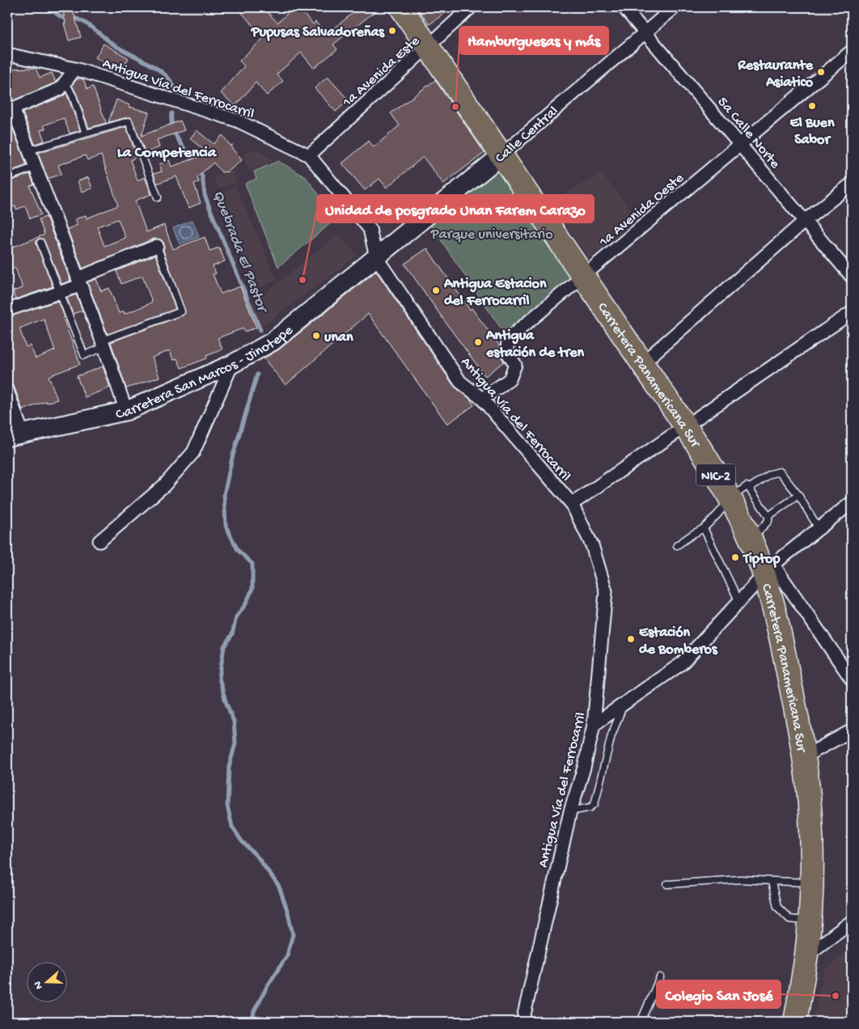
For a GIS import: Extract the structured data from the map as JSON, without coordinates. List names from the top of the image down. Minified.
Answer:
{"streets":{"highway":["Carretera Panamericana Sur","NIC-2"],"main road":["Calle Central","Carretera San Marcos - Jinotepe"],"street":["1a Avenida Este","Antigua Vía del Ferrocarril","5a Calle Norte","1a Avenida Oeste"]},"crossings":[["1a Avenida Este","Antigua Vía del Ferrocarril"],["1a Avenida Este","Carretera Panamericana Sur"],["Antigua Vía del Ferrocarril","Calle Central"],["Antigua Vía del Ferrocarril","1a Avenida Oeste"],["Antigua Vía del Ferrocarril","Carretera San Marcos - Jinotepe"],["5a Calle Norte","Calle Central"],["5a Calle Norte","1a Avenida Oeste"],["Calle Central","Carretera San Marcos - Jinotepe"],["Calle Central","Carretera Panamericana Sur"],["1a Avenida Oeste","Carretera Panamericana Sur"]],"districts":["La Competencia"],"water":["Quebrada El Pastor"],"parks":["Parque universitario"],"places":["Pupusas Salvadoreñas","Restaurante Asiatico","El Buen Sabor","Hamburguesas y más","Unidad de posgrado Unan Farem Carazo","Antigua Estacion del Ferrocarril","unan","Antigua estación de tren","Tiptop","Estación de Bomberos","Colegio San José"],"north":"left"}
